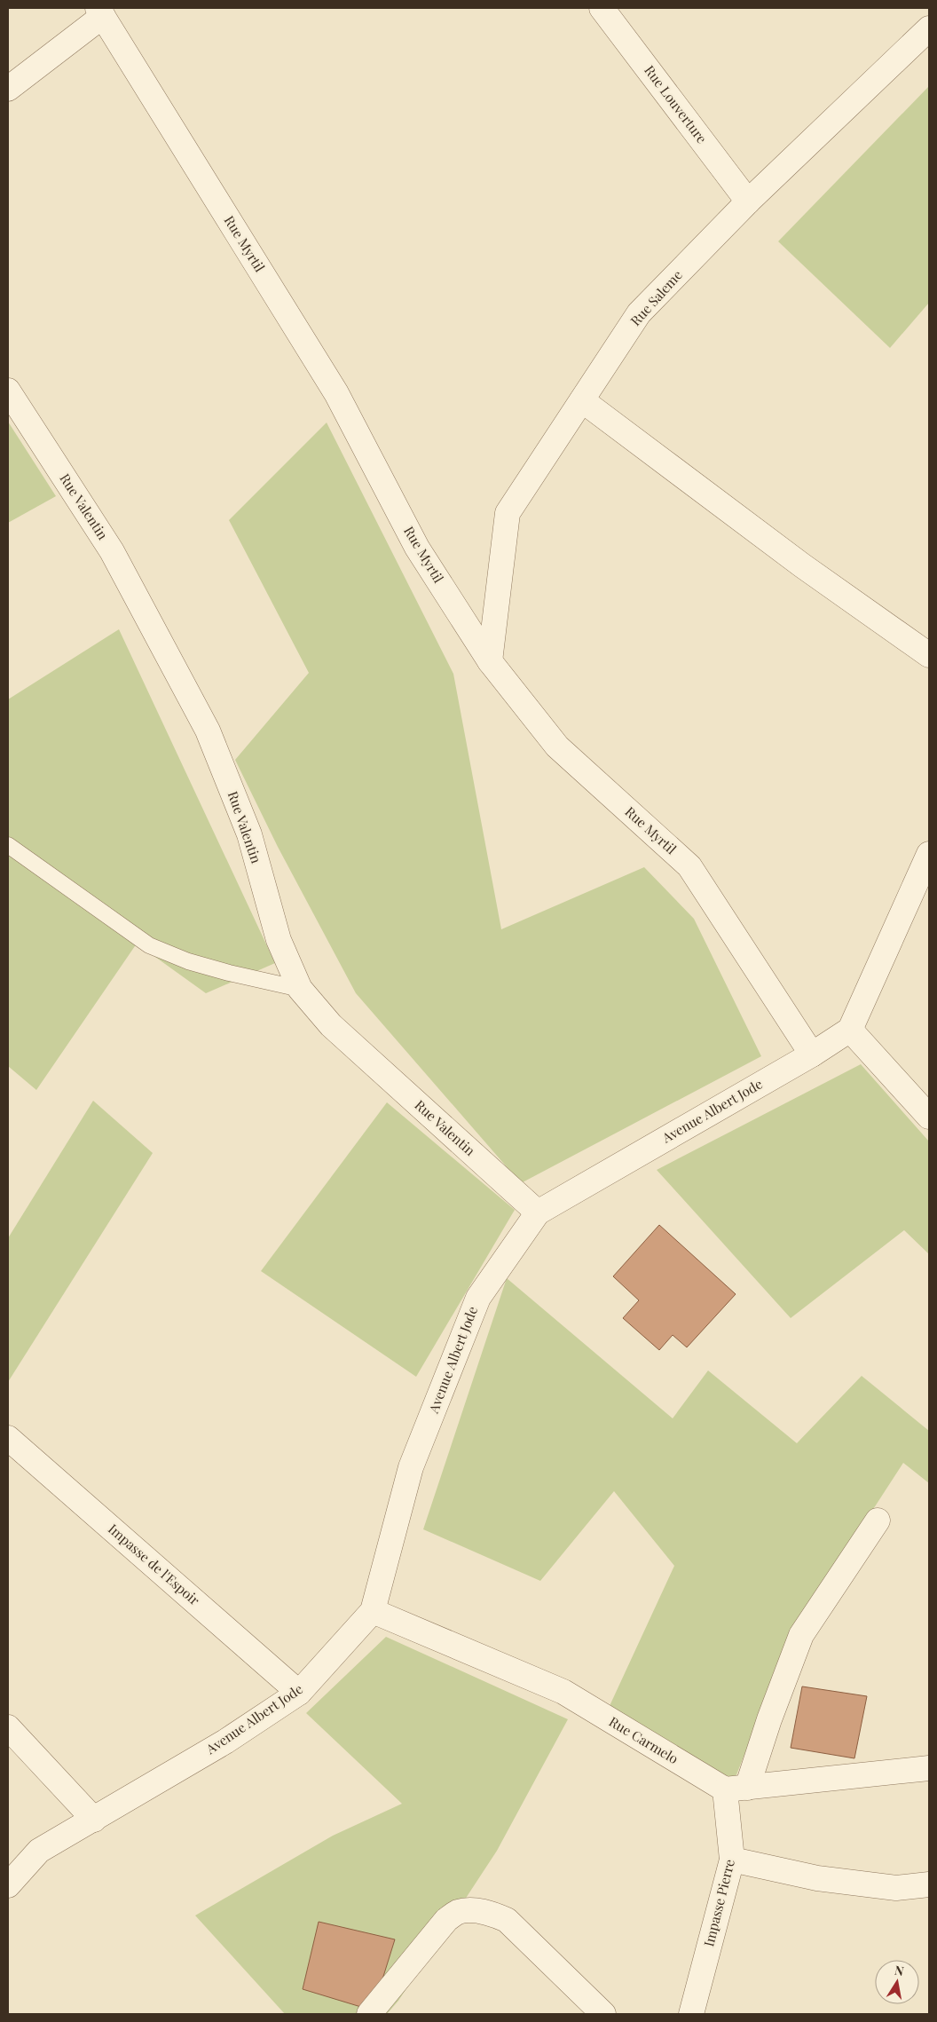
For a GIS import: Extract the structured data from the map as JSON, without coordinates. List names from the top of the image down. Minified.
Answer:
{"streets":{"street":["Rue Louverture","Rue Myrtil","Rue Saleme","Rue Valentin","Avenue Albert Jode","Impasse de l'Espoir","Rue Carmelo","Impasse Pierre"]},"crossings":[["Rue Louverture","Rue Saleme"],["Rue Myrtil","Rue Saleme"],["Rue Myrtil","Avenue Albert Jode"],["Rue Valentin","Avenue Albert Jode"],["Avenue Albert Jode","Impasse de l'Espoir"],["Avenue Albert Jode","Rue Carmelo"],["Rue Carmelo","Impasse Pierre"]],"north":"top"}
